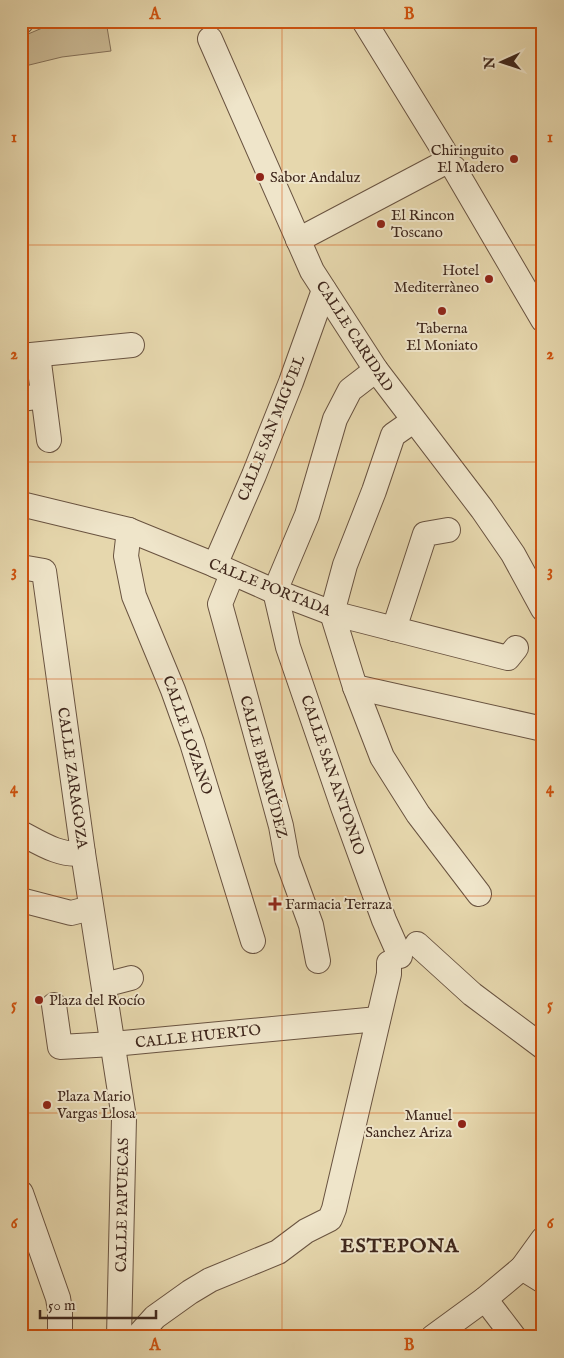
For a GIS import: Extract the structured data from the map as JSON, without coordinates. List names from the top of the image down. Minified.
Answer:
{"streets":{"street":["CALLE CARIDAD","CALLE SAN MIGUEL","CALLE PORTADA","CALLE LOZANO","CALLE BERMÚDEZ","CALLE SAN ANTONIO","CALLE ZARAGOZA","CALLE HUERTO","CALLE PAPUECAS"]},"crossings":[["CALLE CARIDAD","CALLE SAN MIGUEL"],["CALLE SAN MIGUEL","CALLE PORTADA"],["CALLE SAN MIGUEL","CALLE BERMÚDEZ"],["CALLE PORTADA","CALLE LOZANO"],["CALLE PORTADA","CALLE BERMÚDEZ"],["CALLE PORTADA","CALLE SAN ANTONIO"],["CALLE ZARAGOZA","CALLE PAPUECAS"],["CALLE HUERTO","CALLE PAPUECAS"]],"districts":["ESTEPONA"],"places":{"other":["Chiringuito El Madero","Sabor Andaluz","El Rincon Toscano","Hotel Mediterràneo","Taberna El Moniato","Plaza del Rocío","Plaza Mario Vargas Llosa","Manuel Sanchez Ariza"],"health":["Farmacia Terraza"]},"scale_bar":"50 m","north":"left","grid":{"columns":["A","B"],"rows":["1","2","3","4","5","6"]}}
